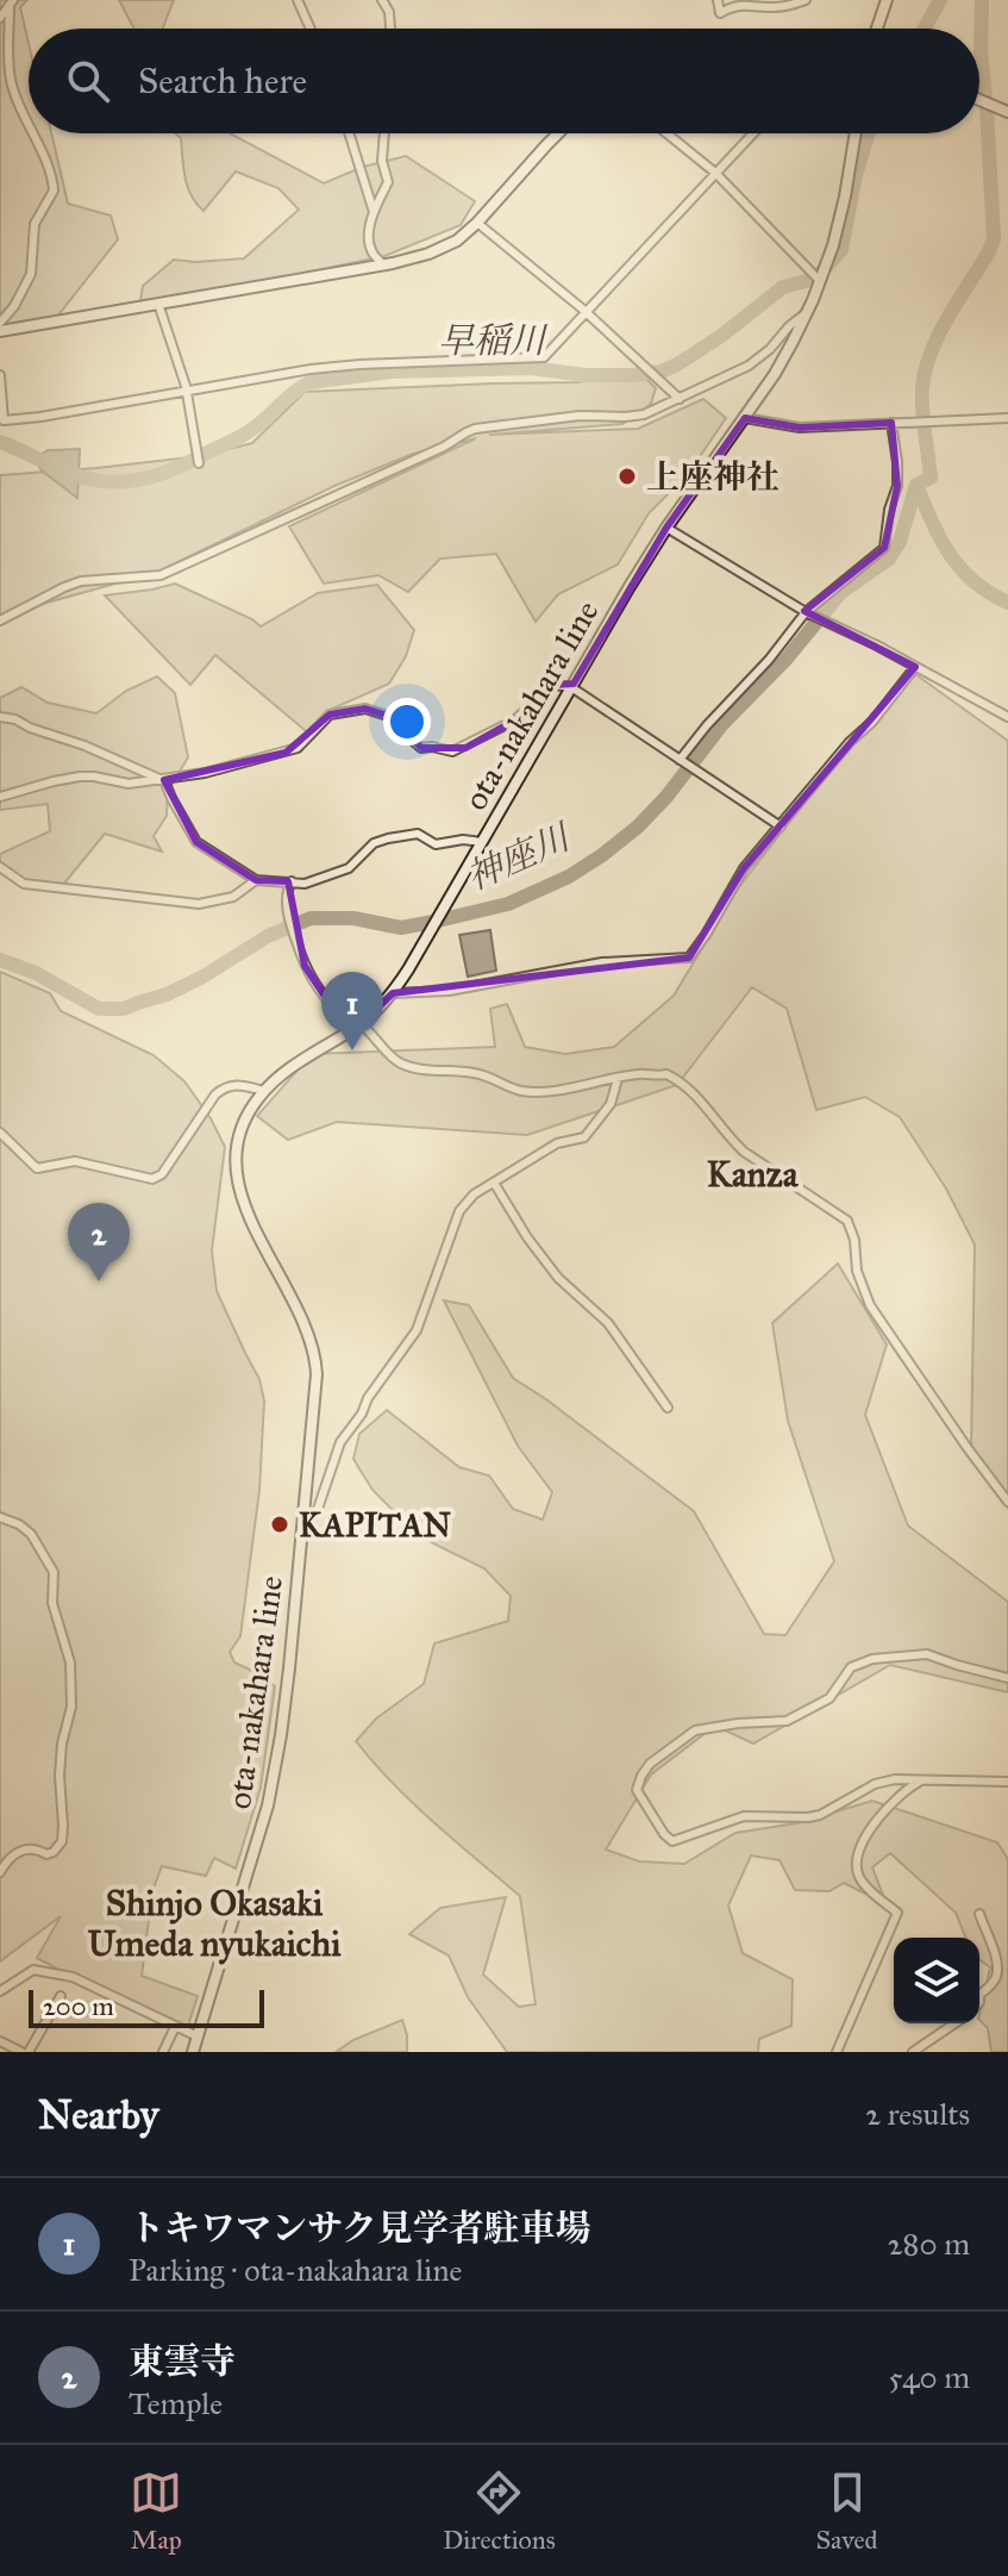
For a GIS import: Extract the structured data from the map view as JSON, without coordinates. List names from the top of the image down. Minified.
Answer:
{"streets":{"main road":["ota-nakahara line"]},"districts":["Kanza","Shinjo Okasaki Umeda nyukaichi"],"water":["早稲川","神座川"],"places":["上座神社","KAPITAN"],"scale_bar":"200 m","page":{"search":"Search here","pins":["1","2"],"scale":"200 m","heading":["Nearby","2 results"],"list":[{"mark":"1","name":"トキワマンサク見学者駐車場","note":"Parking · ota-nakahara line","value":"280 m"},{"mark":"2","name":"東雲寺","note":"Temple","value":"540 m"}],"nav":["Map","Directions","Saved"]}}
